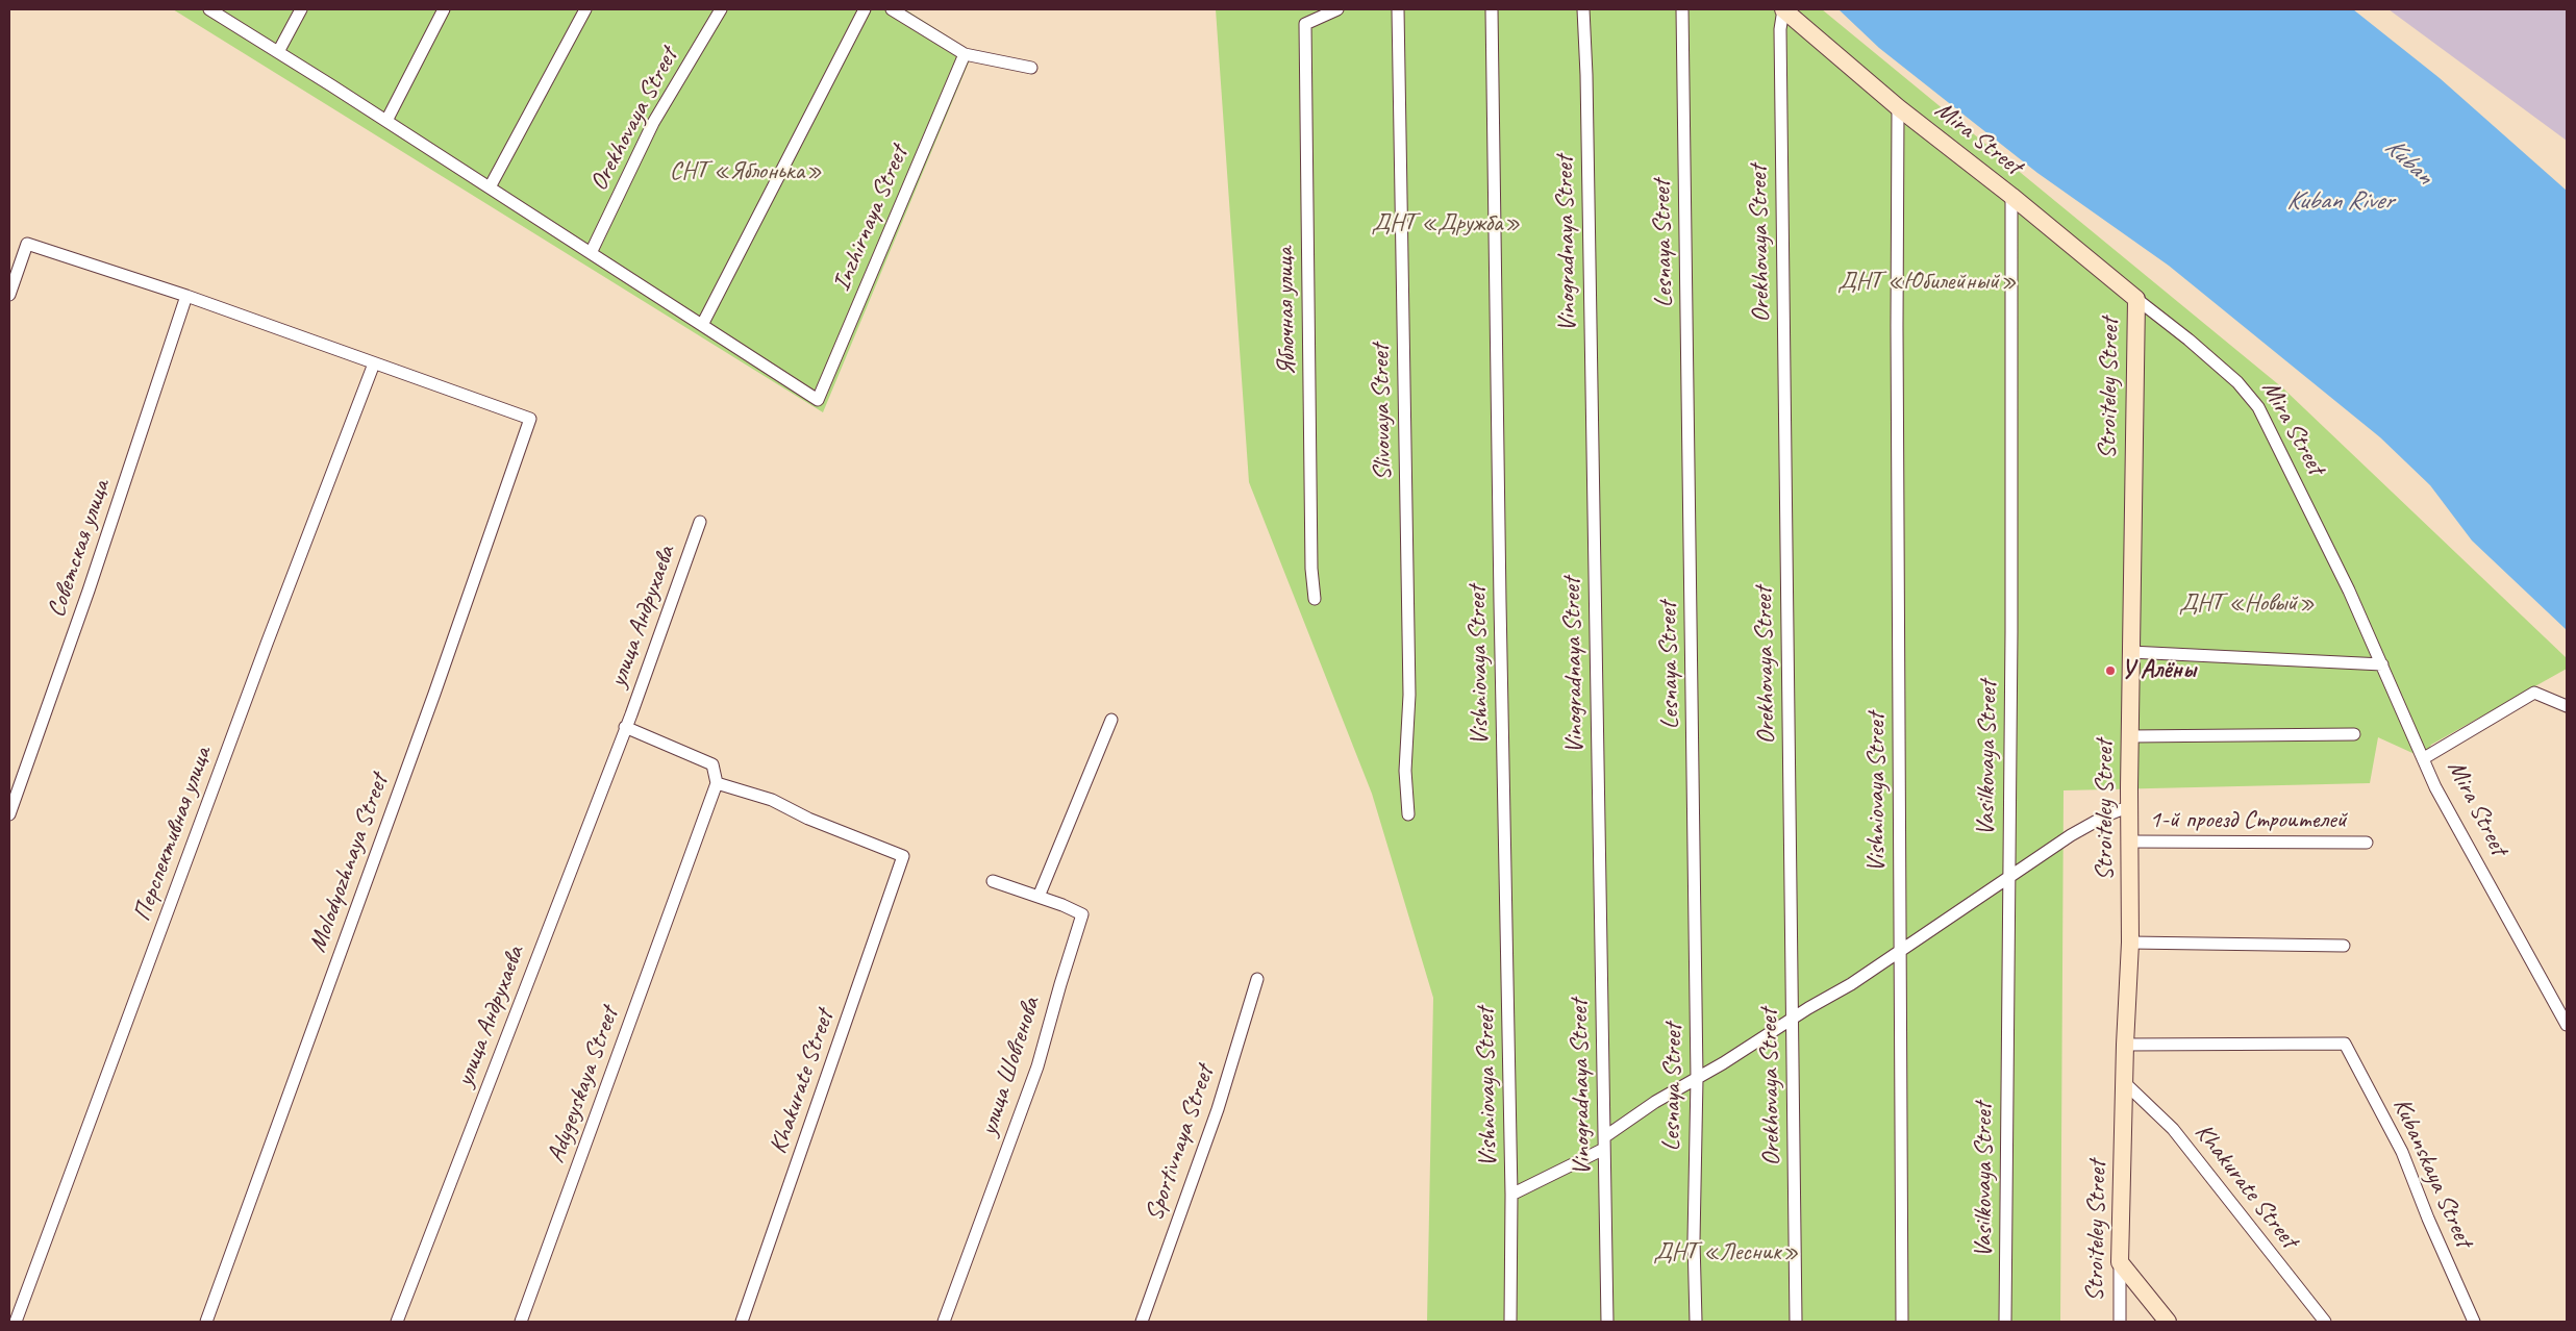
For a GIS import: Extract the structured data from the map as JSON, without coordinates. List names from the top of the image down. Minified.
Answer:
{"streets":{"street":["Orekhovaya Street","Mira Street","Inzhirnaya Street","Vinogradnaya Street","Lesnaya Street","Яблочная улица","Stroiteley Street","Slivovaya Street","Советская улица","улица Андрухаева","Vishniovaya Street","Vasilkovaya Street","1-й проезд Строителей","Перспективная улица","Molodyozhnaya Street","улица Шовгенова","Khakurate Street","Adygeyskaya Street","Sportivnaya Street","Kubanskaya Street"]},"crossings":[["Orekhovaya Street","Mira Street"],["Mira Street","Stroiteley Street"],["Mira Street","Vishniovaya Street"],["Mira Street","Vasilkovaya Street"],["Stroiteley Street","1-й проезд Строителей"],["Stroiteley Street","Khakurate Street"],["Stroiteley Street","Kubanskaya Street"],["улица Андрухаева","Khakurate Street"],["улица Андрухаева","Adygeyskaya Street"],["Перспективная улица","Molodyozhnaya Street"],["Khakurate Street","Adygeyskaya Street"]],"water":["Kuban","Kuban River"],"parks":["СНТ «Яблонька»","ДНТ «Дружба»","ДНТ «Юбилейный»","ДНТ «Новый»","ДНТ «Лесник»"],"places":["У Алёны"]}
